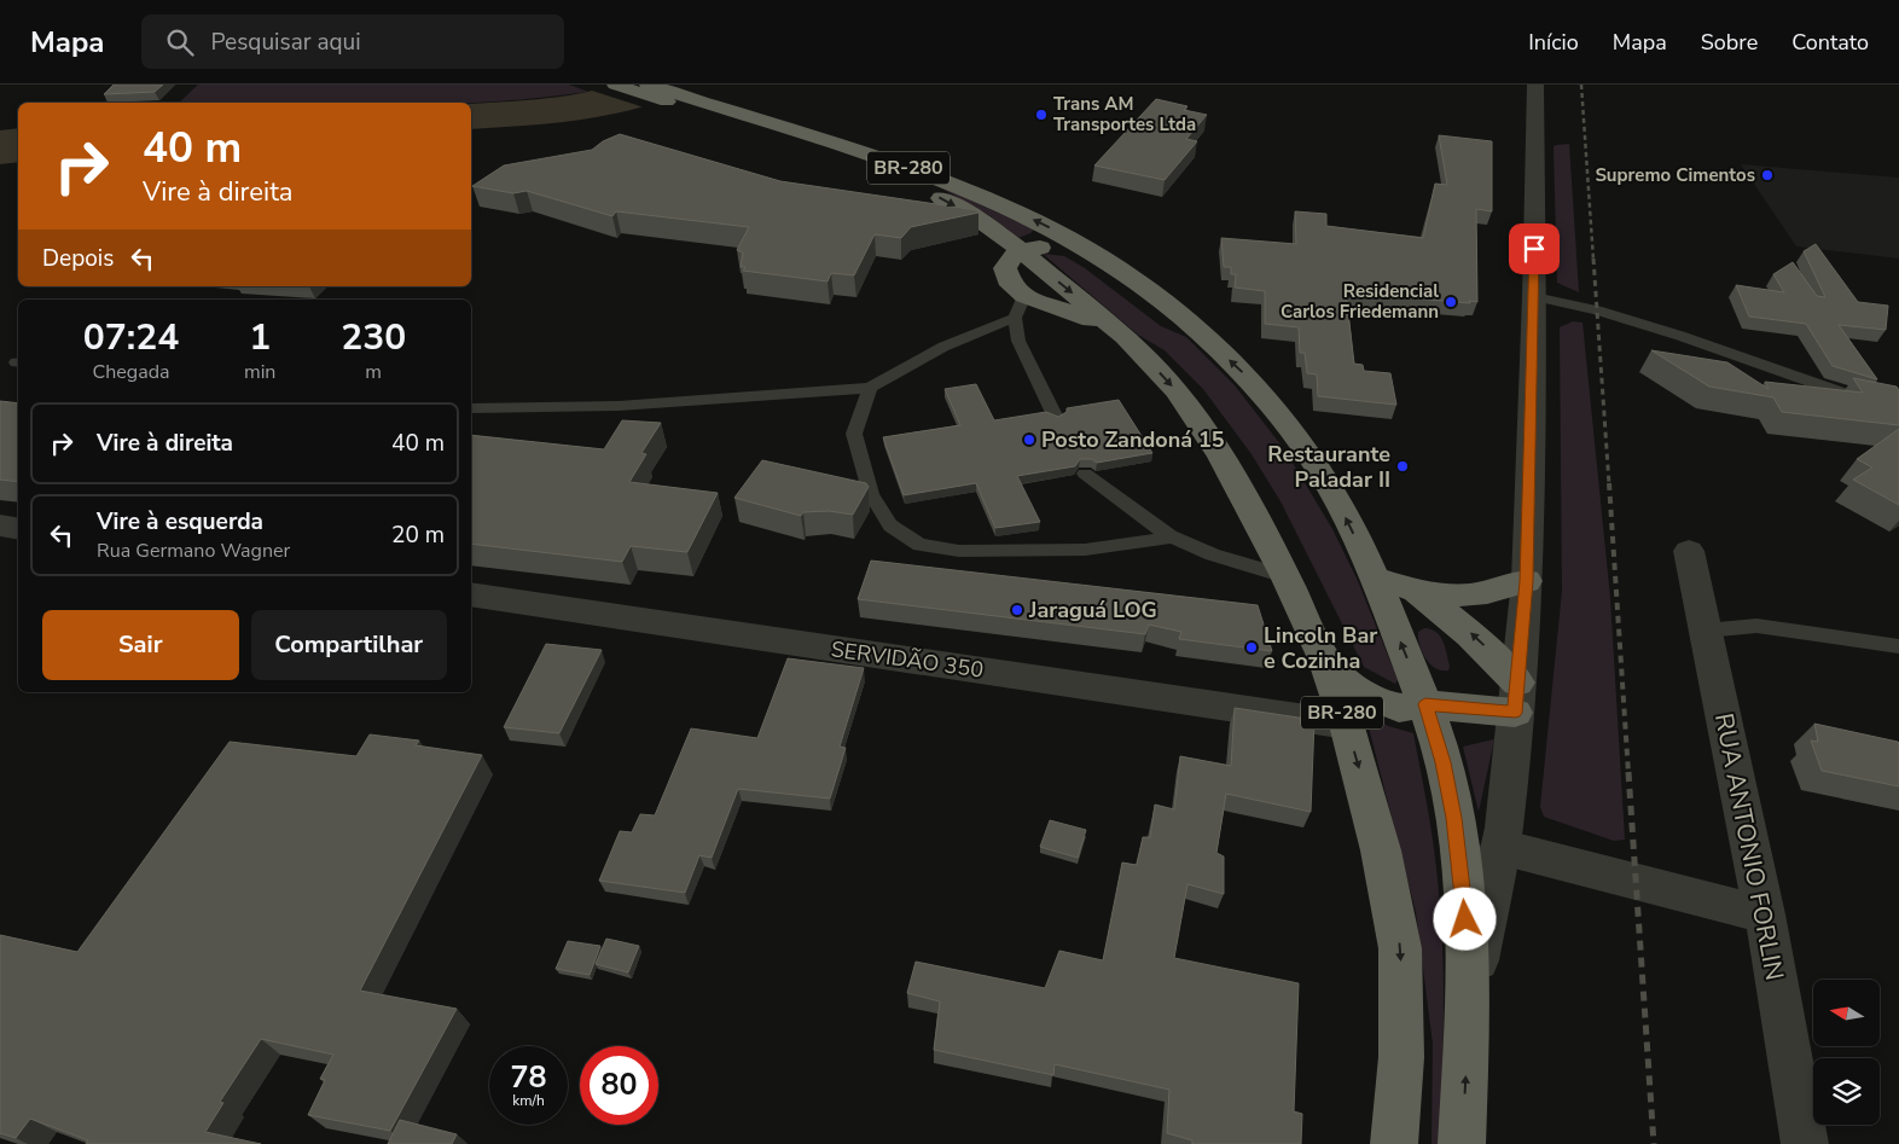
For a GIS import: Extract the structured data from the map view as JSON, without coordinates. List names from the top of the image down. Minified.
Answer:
{"streets":{"highway":["BR-280"],"street":["SERVIDÃO 350","RUA ANTONIO FORLIN"]},"crossings":[["BR-280","SERVIDÃO 350"]],"places":["Trans AM Transportes Ltda","Supremo Cimentos","Residencial Carlos Friedemann","Posto Zandoná 15","Restaurante Paladar II","Jaraguá LOG","Lincoln Bar e Cozinha"],"north":"left","page":{"header":"Mapa","search":"Pesquisar aqui","nav":["Início","Mapa","Sobre","Contato"],"turn":["40 m","Vire à direita"],"then":"Depois","eta":["07:24","Chegada","1","min","230","m"],"list":[{"name":"Vire à direita","value":"40 m"},{"name":"Vire à esquerda","note":"Rua Germano Wagner","value":"20 m"}],"buttons":["Sair","Compartilhar"],"speed":"78 km/h","limit":"80"}}
